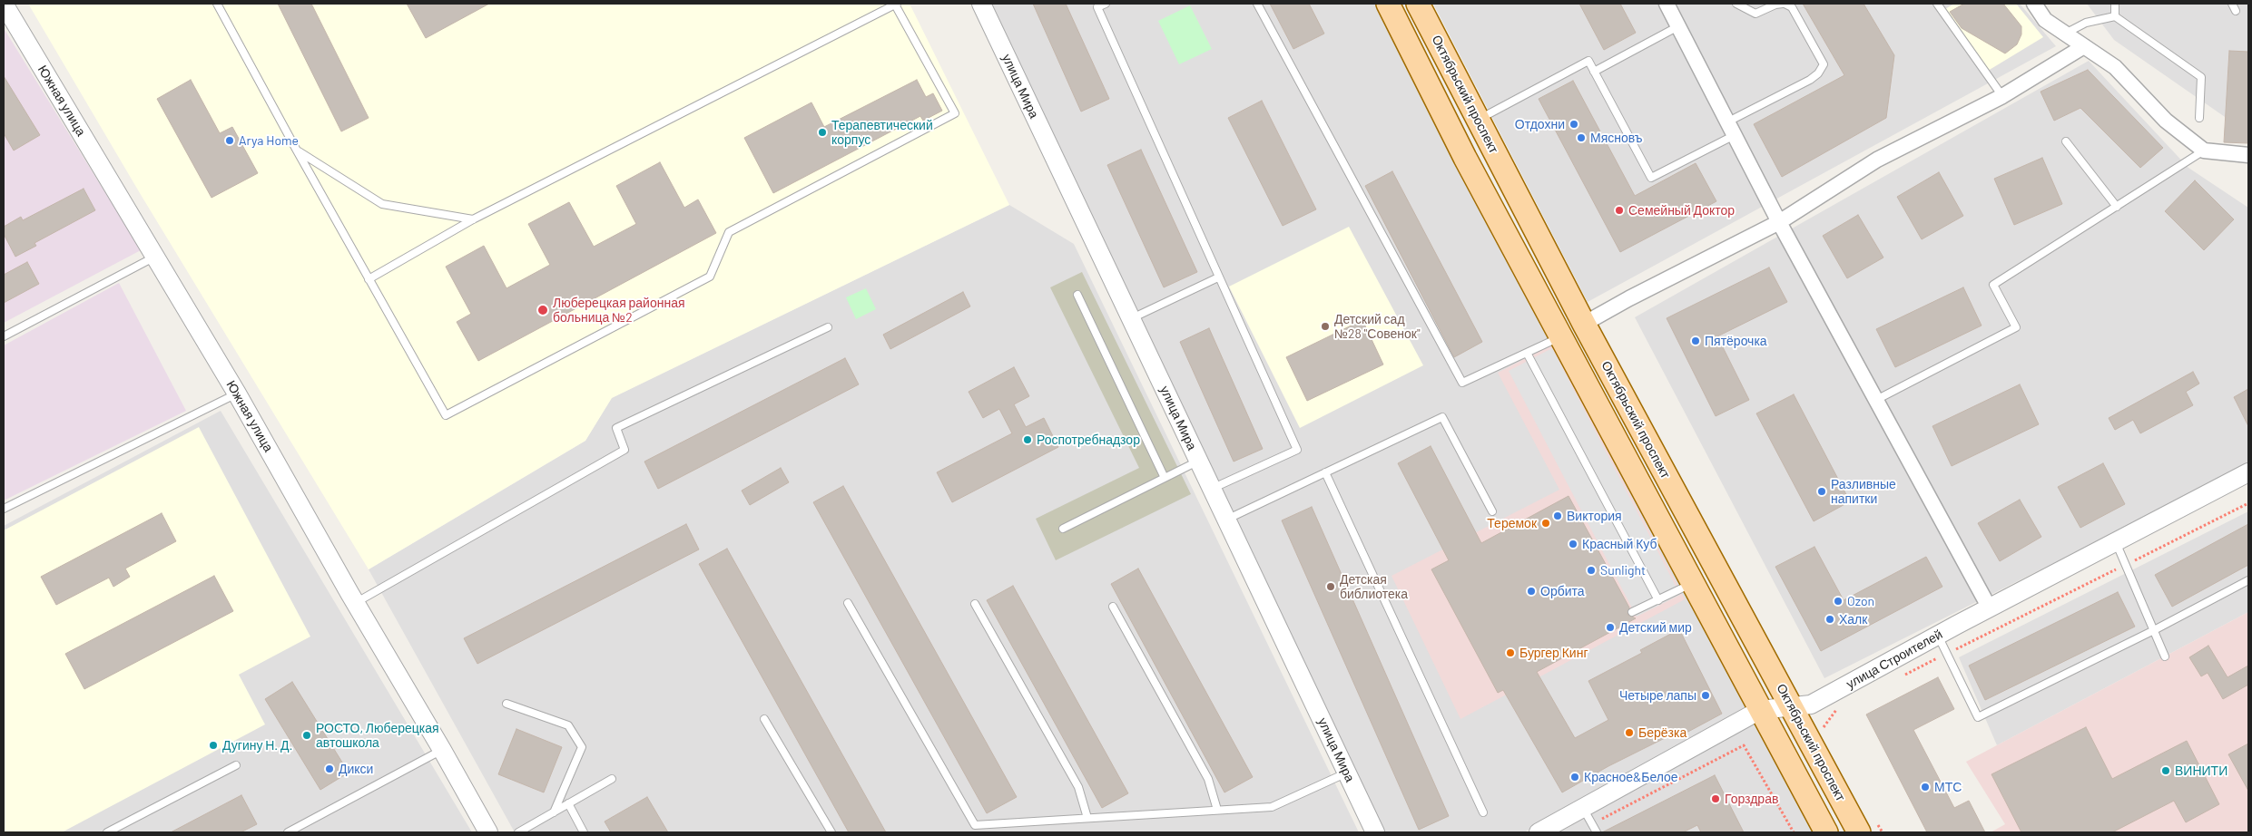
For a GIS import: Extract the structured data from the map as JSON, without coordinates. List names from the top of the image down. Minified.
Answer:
{"streets":{"main road":["Октябрьский проспект"],"street":["улица Мира","Южная улица","улица Строителей"]},"crossings":[["Октябрьский проспект","улица Строителей"]],"places":["Отдохни","Терапевтический корпус","Мясновъ","Arya Home","Семейный Доктор","Люберецкая районная больница №2","Детский сад №28 \"Совенок\"","Пятёрочка","Роспотребнадзор","Разливные напитки","Виктория","Теремок","Красный Куб","Sunlight","Детская библиотека","Орбита","Ozon","Халк","Детский мир","Бургер Кинг","Четыре лапы","Берёзка","РОСТО, Люберецкая автошкола","Дугину Н. Д.","Дикси","ВИНИТИ","Красное&Белое","МТС","Горздрав"]}
